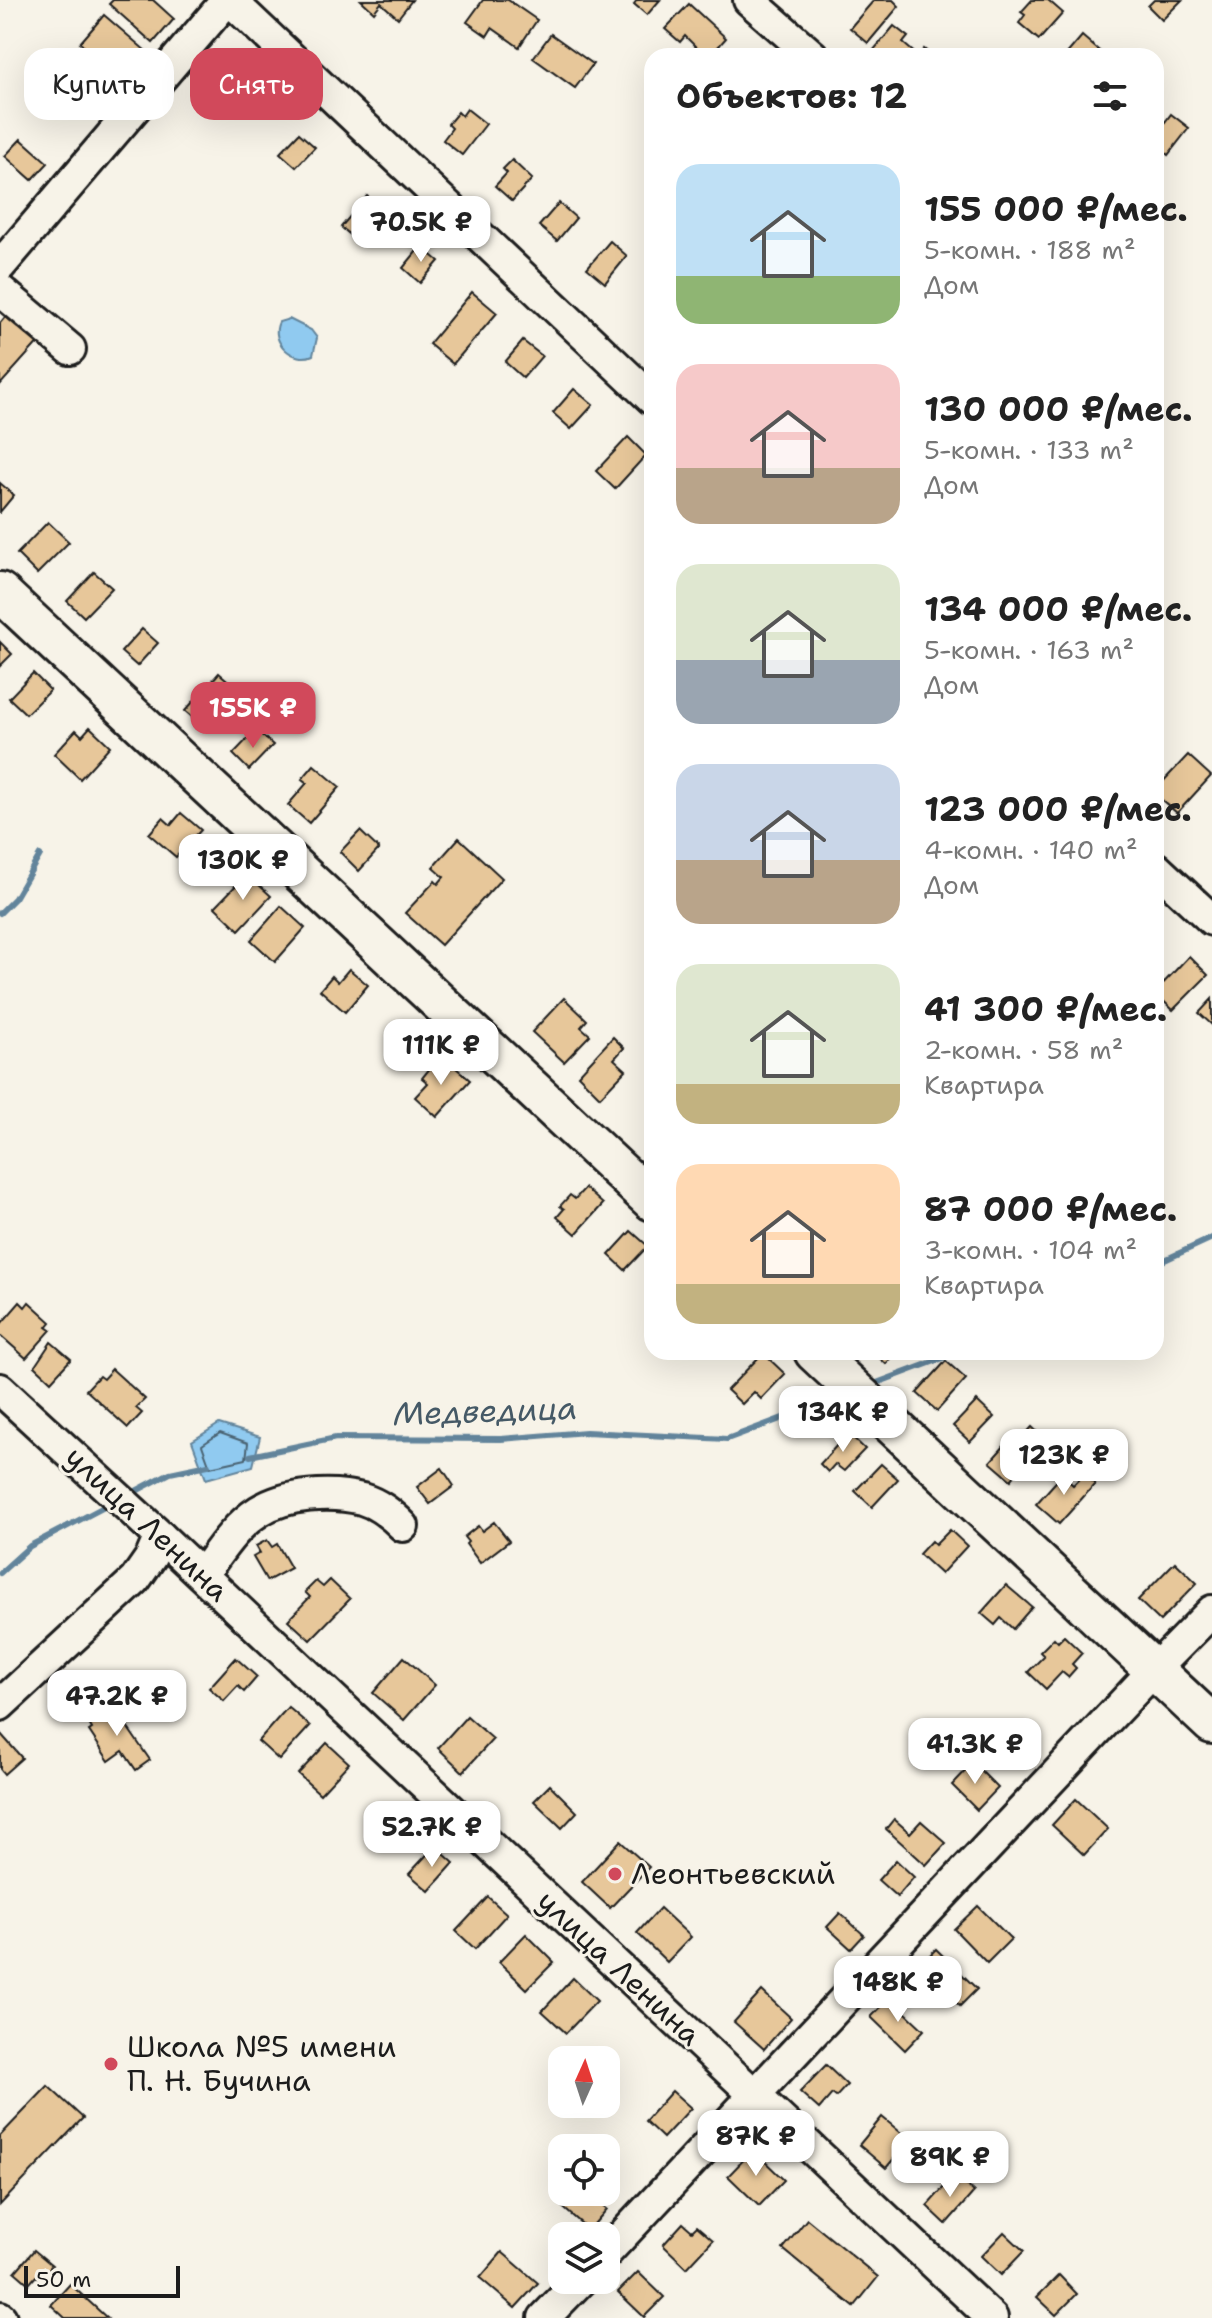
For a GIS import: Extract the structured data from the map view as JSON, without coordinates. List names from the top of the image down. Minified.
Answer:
{"streets":{"street":["улица Ленина"]},"water":["Медведица"],"places":["Леонтьевский","Школа №5 имени П. Н. Бучина"],"scale_bar":"50 m","north":"top","page":{"chip":["Купить","Снять"],"heading":"Объектов: 12","list":[{"name":"155 000 ₽/мес.","note":"5-комн. · 188 m² · Дом"},{"name":"130 000 ₽/мес.","note":"5-комн. · 133 m² · Дом"},{"name":"134 000 ₽/мес.","note":"5-комн. · 163 m² · Дом"},{"name":"123 000 ₽/мес.","note":"4-комн. · 140 m² · Дом"},{"name":"41 300 ₽/мес.","note":"2-комн. · 58 m² · Квартира"},{"name":"87 000 ₽/мес.","note":"3-комн. · 104 m² · Квартира"}],"price":["70.5K ₽","155K ₽","130K ₽","111K ₽","134K ₽","123K ₽","47.2K ₽","41.3K ₽","52.7K ₽","148K ₽","87K ₽","89K ₽"],"scale":"50 m"}}
